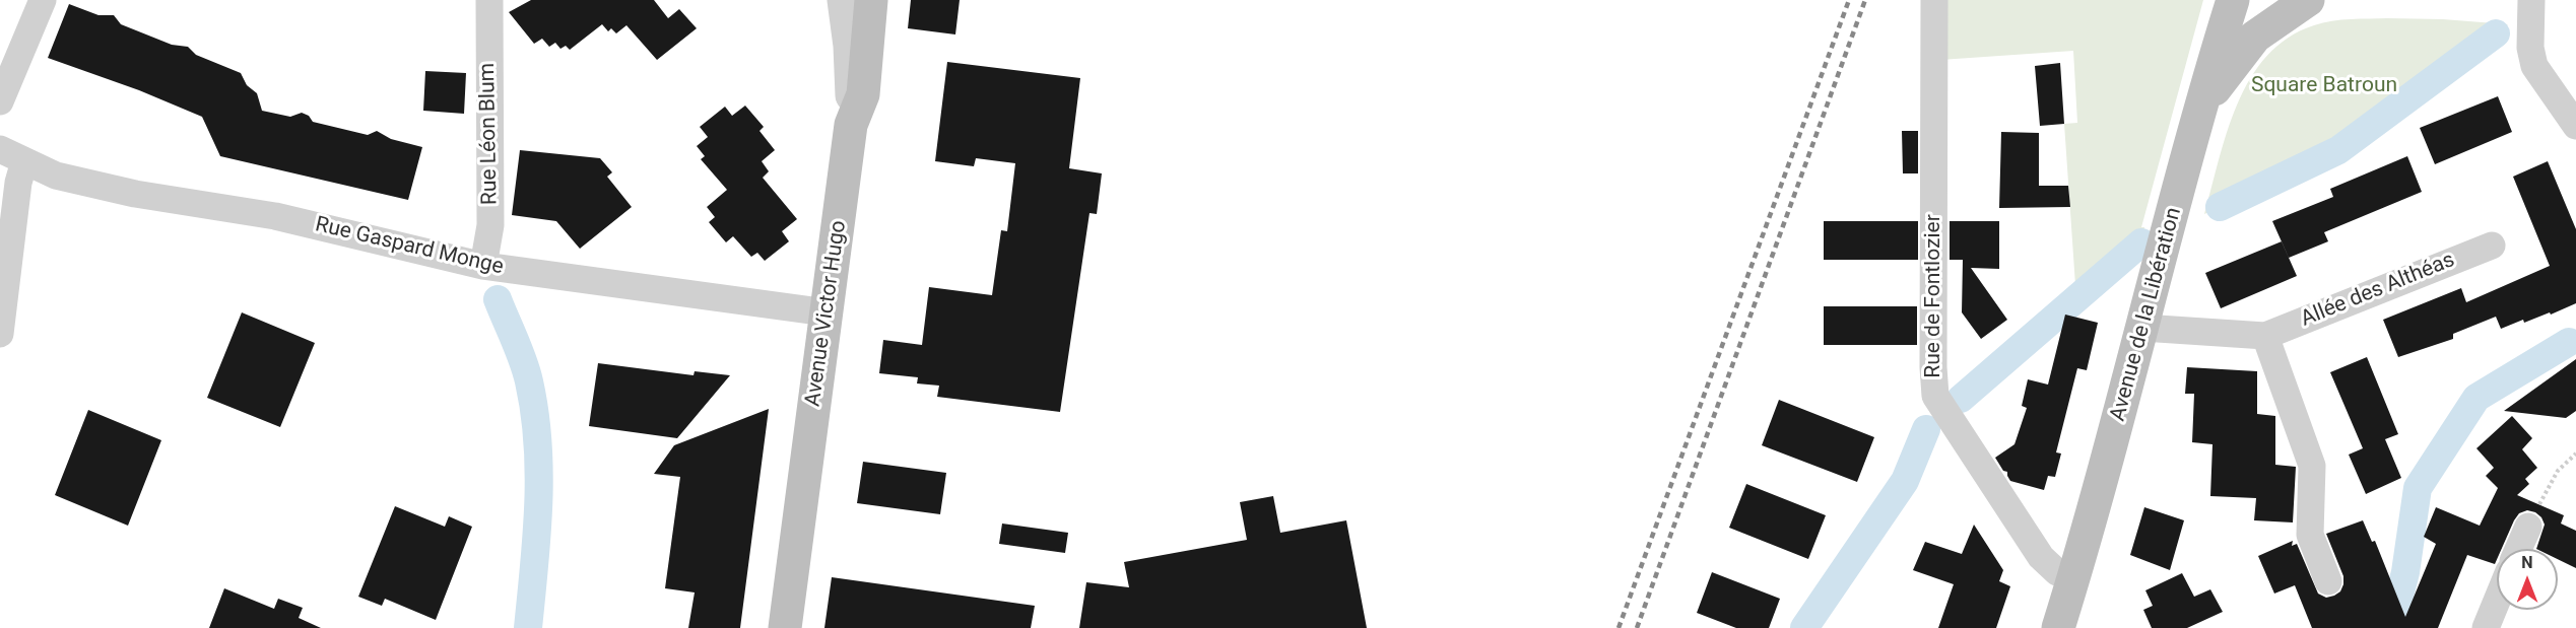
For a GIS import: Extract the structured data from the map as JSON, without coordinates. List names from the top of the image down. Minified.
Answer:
{"streets":{"main road":["Avenue Victor Hugo","Avenue de la Libération"],"street":["Rue Léon Blum","Rue Gaspard Monge","Allée des Althéas","Rue de Fontlozier"]},"crossings":[["Rue Léon Blum","Rue Gaspard Monge"],["Rue Gaspard Monge","Avenue Victor Hugo"],["Allée des Althéas","Avenue de la Libération"],["Rue de Fontlozier","Avenue de la Libération"]],"parks":["Square Batroun"],"north":"top"}
